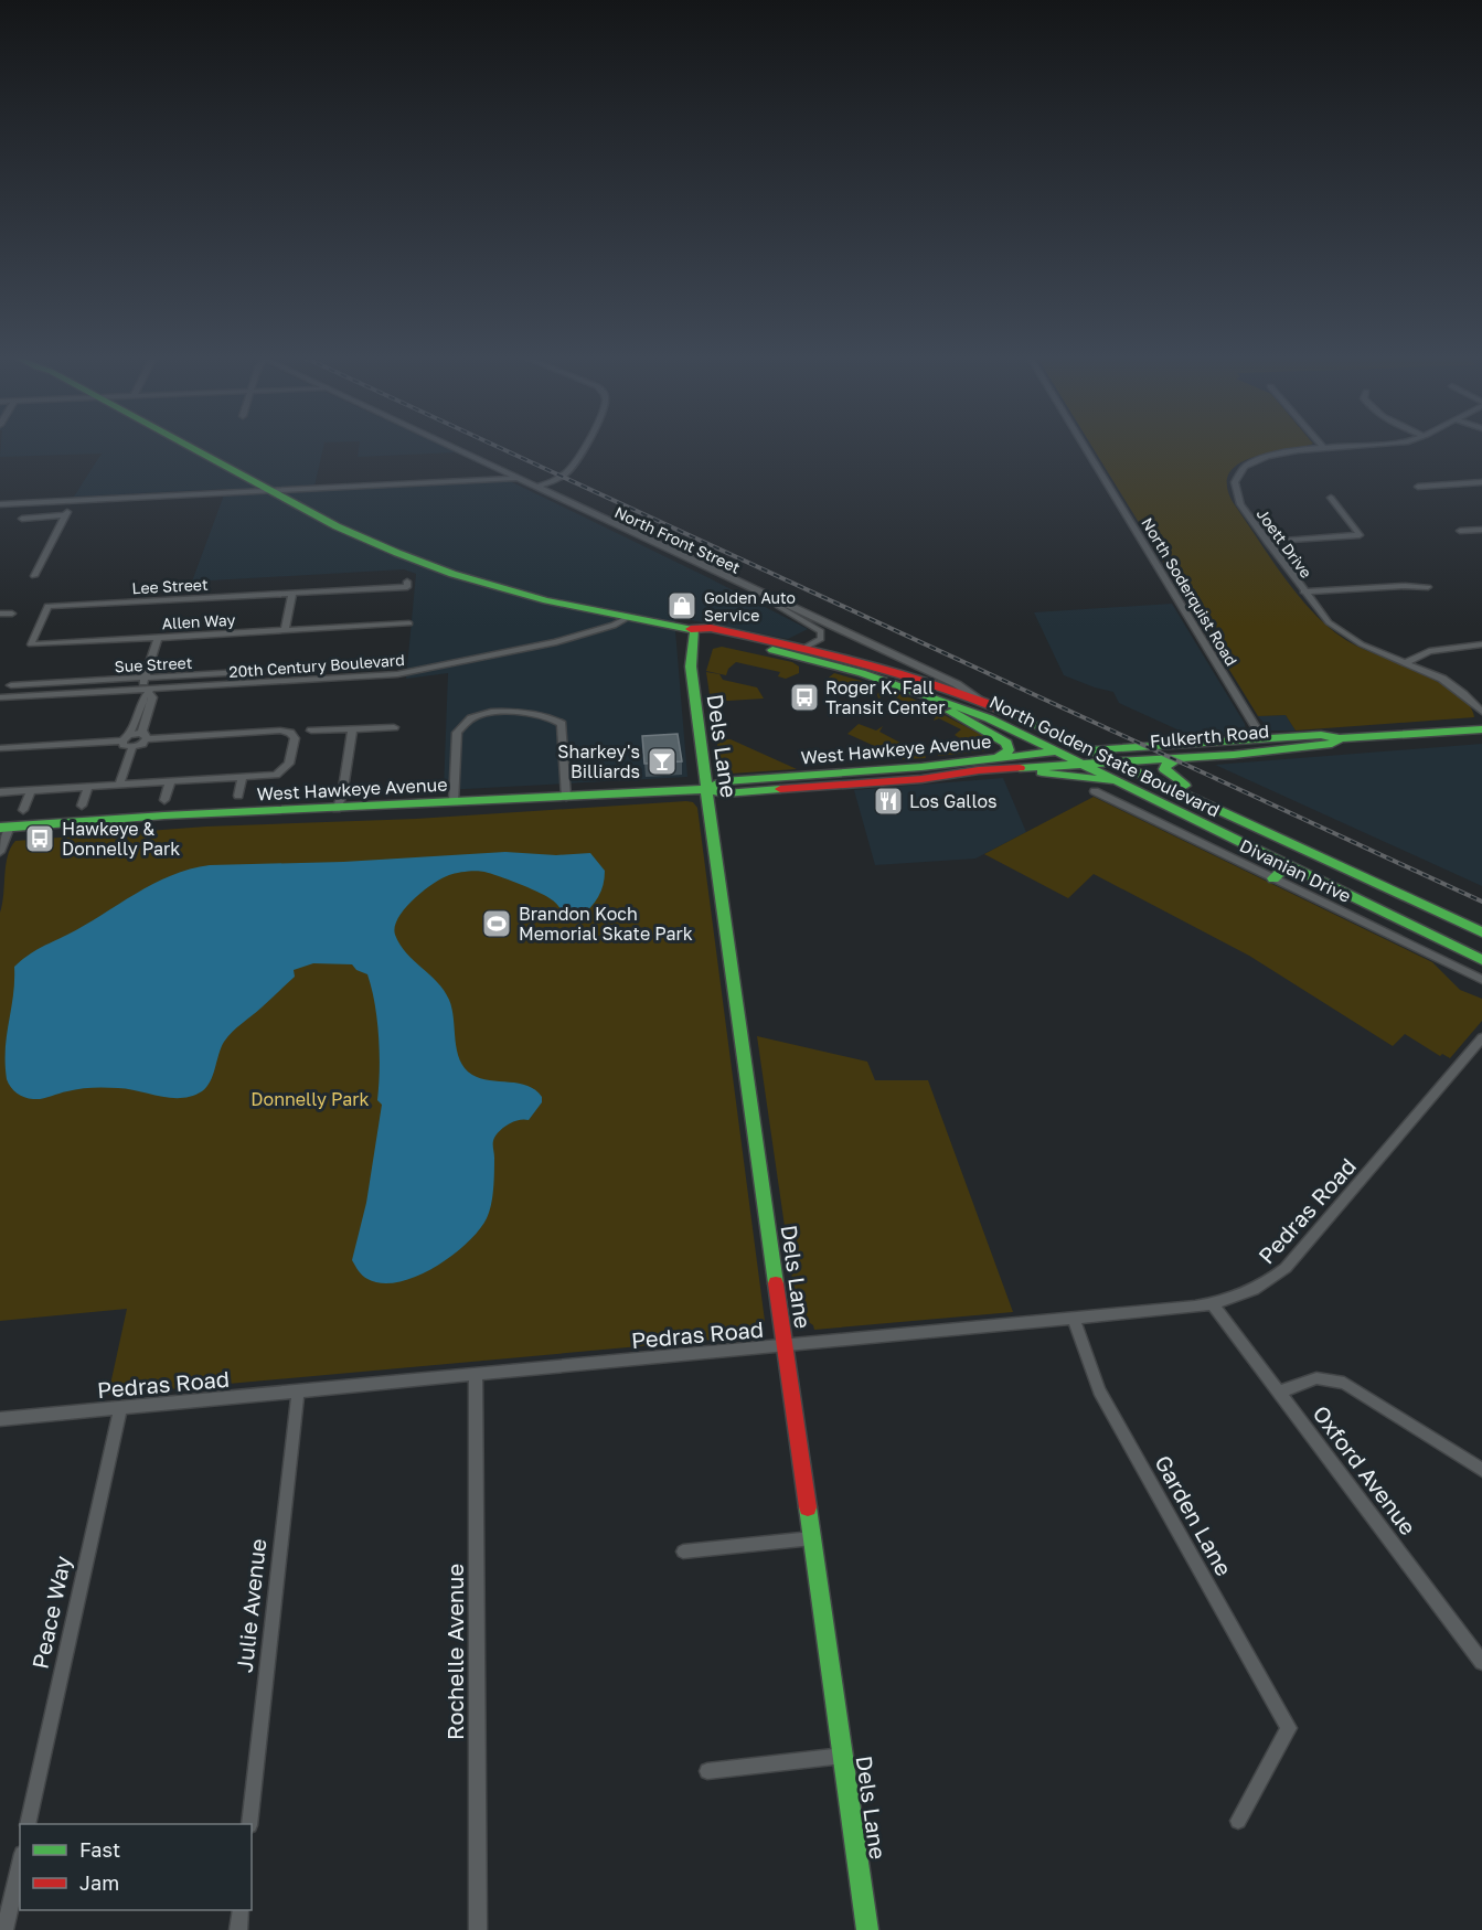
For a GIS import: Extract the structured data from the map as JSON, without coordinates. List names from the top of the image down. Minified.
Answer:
{"streets":{"main road":["Fulkerth Road","Dels Lane","West Hawkeye Avenue","North Golden State Boulevard"],"street":["North Front Street","Joett Drive","Lee Street","North Soderquist Road","Allen Way","Sue Street","20th Century Boulevard","Divanian Drive","Pedras Road","Oxford Avenue","Garden Lane","Julie Avenue","Peace Way","Rochelle Avenue"]},"crossings":[["North Front Street","North Golden State Boulevard"],["Lee Street","Allen Way"],["North Soderquist Road","Fulkerth Road"],["20th Century Boulevard","North Golden State Boulevard"],["Fulkerth Road","West Hawkeye Avenue"],["Fulkerth Road","North Golden State Boulevard"],["Dels Lane","West Hawkeye Avenue"],["Dels Lane","North Golden State Boulevard"],["Dels Lane","Pedras Road"],["West Hawkeye Avenue","North Golden State Boulevard"],["Pedras Road","Oxford Avenue"],["Pedras Road","Garden Lane"],["Pedras Road","Julie Avenue"],["Pedras Road","Peace Way"],["Pedras Road","Rochelle Avenue"]],"parks":["Donnelly Park"],"places":{"shop":["Golden Auto Service"],"bus stop":["Roger K. Fall Transit Center","Hawkeye & Donnelly Park"],"bar":["Sharkey's Billiards"],"restaurant":["Los Gallos"],"sports":["Brandon Koch Memorial Skate Park"]},"legend":["Fast","Jam"]}
